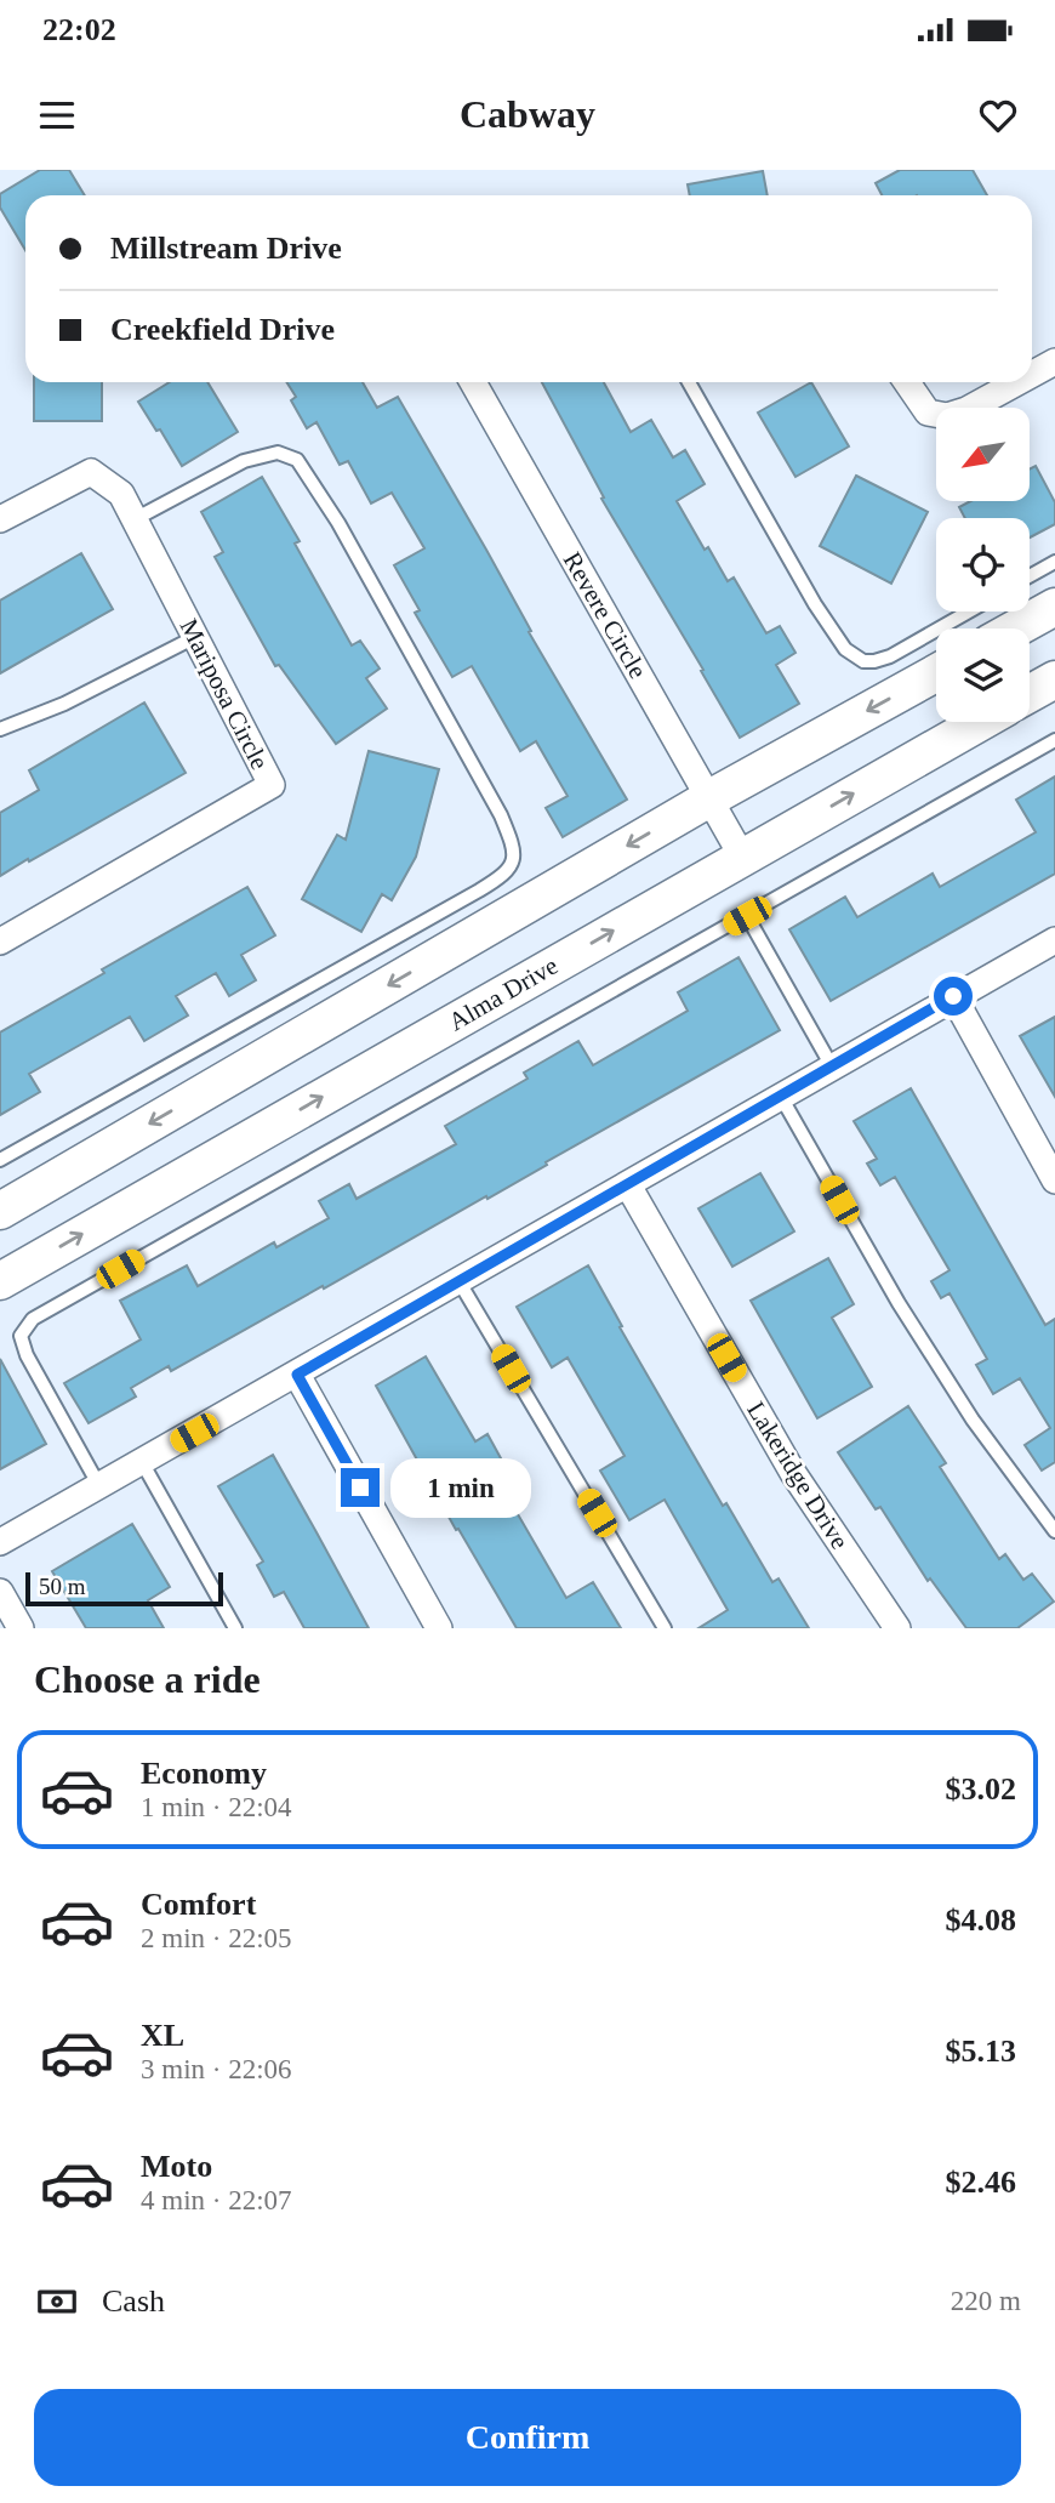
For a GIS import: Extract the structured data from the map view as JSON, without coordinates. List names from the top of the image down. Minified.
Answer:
{"streets":{"main road":["Alma Drive"],"street":["Revere Circle","Mariposa Circle","Lakeridge Drive"]},"crossings":[["Revere Circle","Alma Drive"]],"scale_bar":"50 m","north":"bottom left","page":{"status":"22:02","header":"Cabway","banner":["Millstream Drive","Creekfield Drive"],"bubble":"1 min","scale":"50 m","heading":"Choose a ride","list":[{"name":"Economy","note":"1 min · 22:04","value":"$3.02"},{"name":"Comfort","note":"2 min · 22:05","value":"$4.08"},{"name":"XL","note":"3 min · 22:06","value":"$5.13"},{"name":"Moto","note":"4 min · 22:07","value":"$2.46"}],"pay":["Cash","220 m"],"buttons":"Confirm"}}
